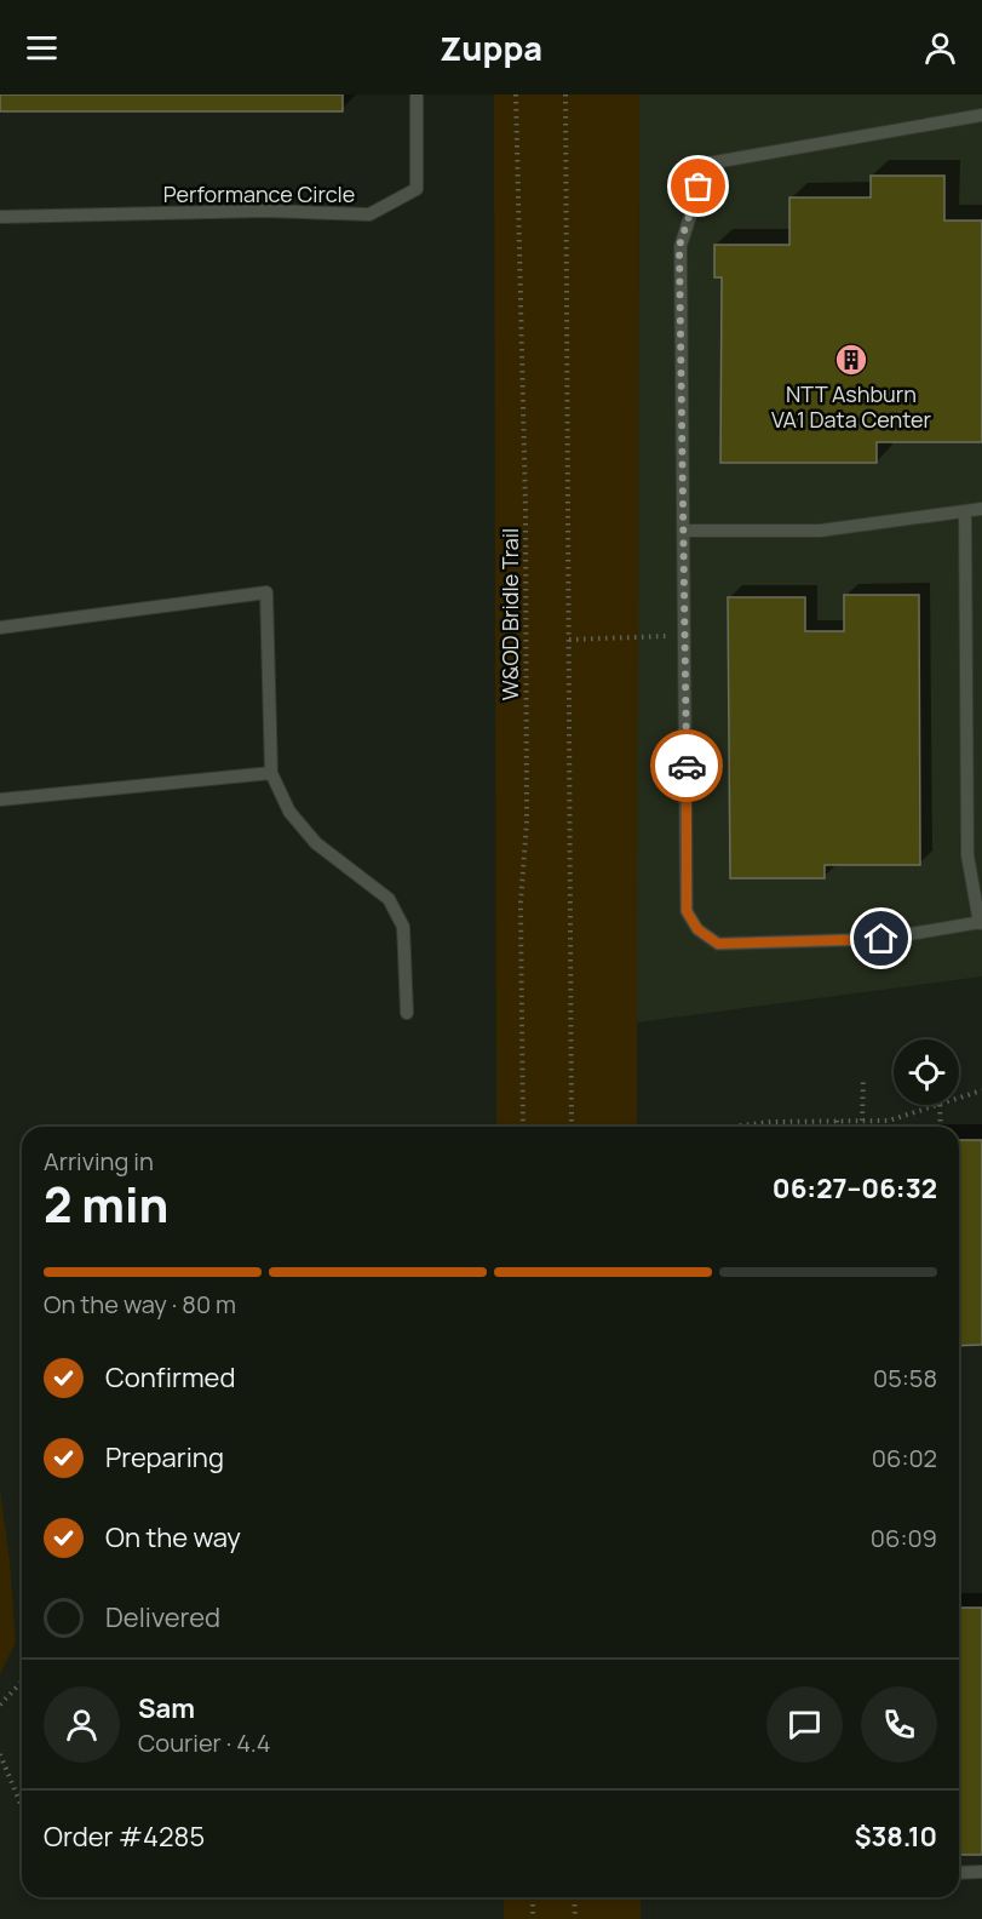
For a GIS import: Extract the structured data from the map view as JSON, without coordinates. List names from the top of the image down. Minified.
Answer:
{"streets":{"lane":["Performance Circle"],"path":["W&OD Bridle Trail"]},"places":{"building":["NTT Ashburn VA1 Data Center"]},"page":{"header":"Zuppa","heading":["2 min","Arriving in","06:27–06:32"],"panel":["Sam","Courier · 4.4","Order #4285","$38.10"],"bar":"On the way · 80 m","list":[["Confirmed","05:58"],["Preparing","06:02"],["On the way","06:09"],"Delivered"]}}
